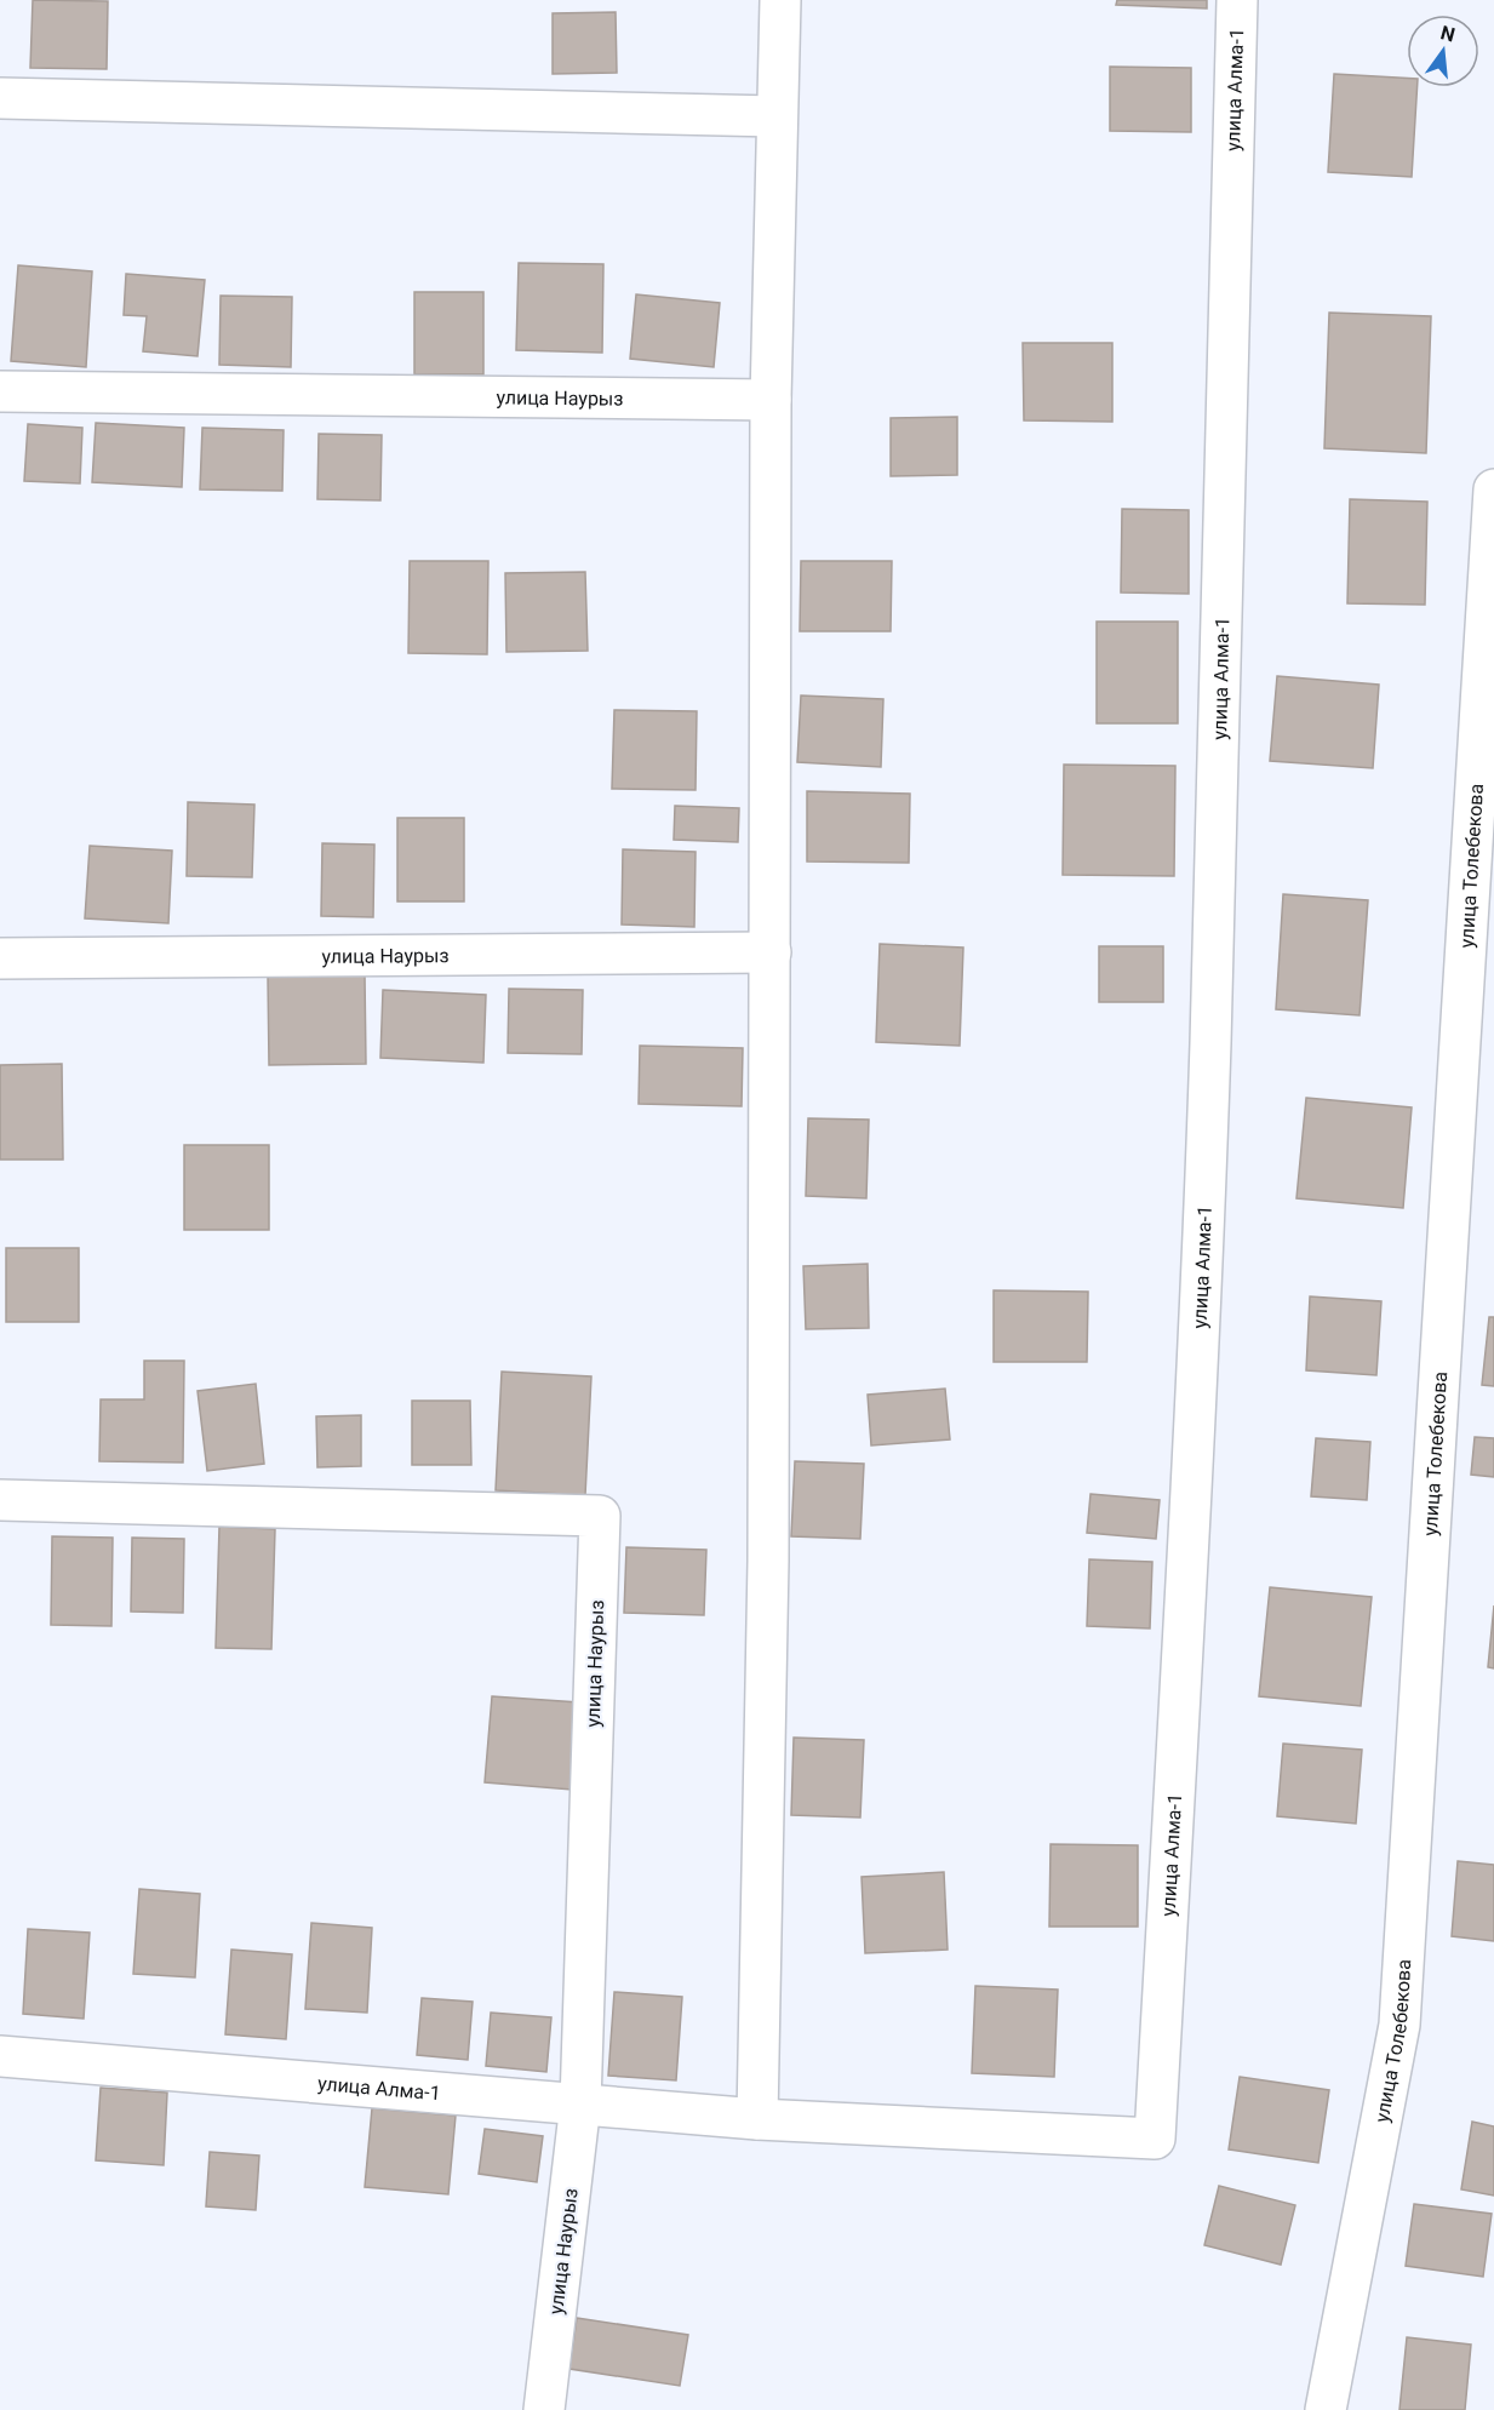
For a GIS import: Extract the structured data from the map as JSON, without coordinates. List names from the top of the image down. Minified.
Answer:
{"streets":{"street":["улица Алма-1","улица Наурыз","улица Толебекова"]},"crossings":[["улица Алма-1","улица Наурыз"]],"north":"top"}
